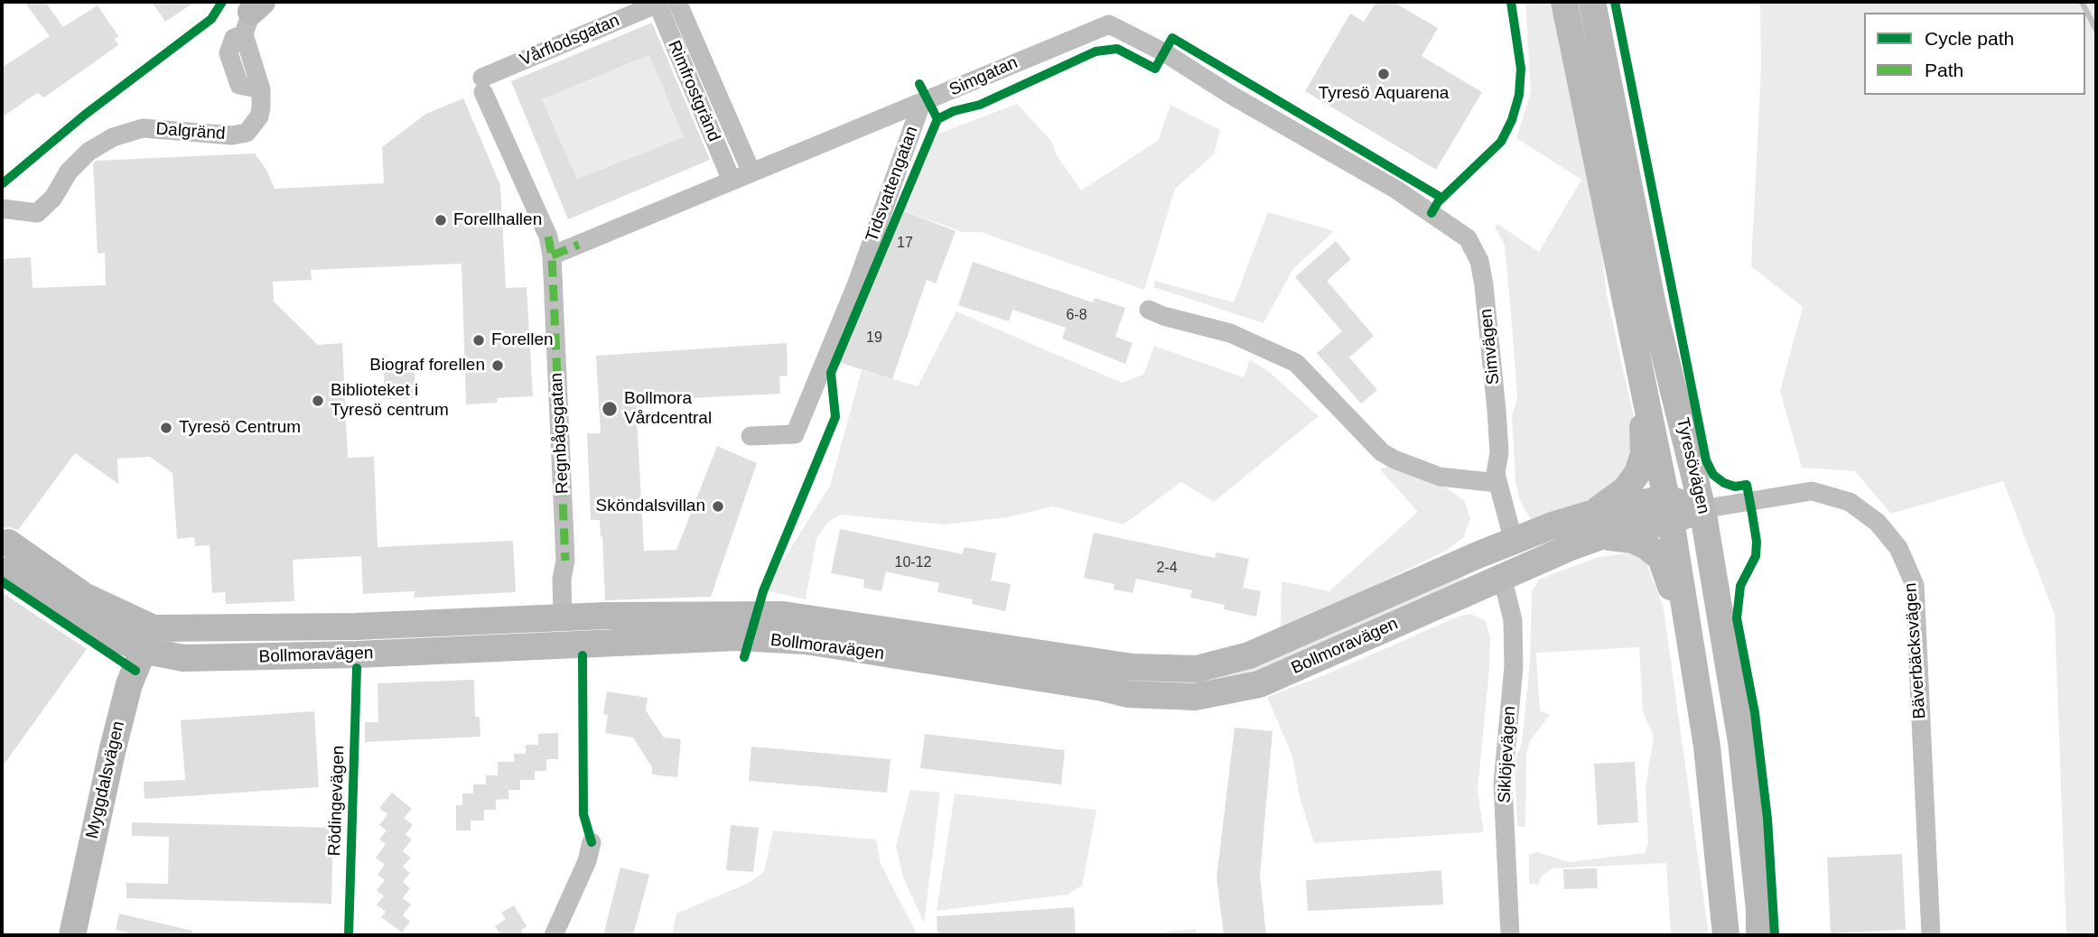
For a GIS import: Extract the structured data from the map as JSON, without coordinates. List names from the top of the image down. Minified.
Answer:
{"streets":{"street":["Vårflodsgatan","Simgatan","Rimfrostgränd","Dalgränd","Tidsvattengatan","Simvägen","Regnbågsgatan","Tyresövägen","Bollmoravägen","Bäverbäcksvägen","Siklöjevägen","Myggdalsvägen"],"cycle path":["Rödingevägen"]},"crossings":[["Vårflodsgatan","Rimfrostgränd"],["Vårflodsgatan","Regnbågsgatan"],["Simgatan","Rimfrostgränd"],["Simgatan","Tidsvattengatan"],["Simgatan","Simvägen"],["Simgatan","Regnbågsgatan"],["Simvägen","Bollmoravägen"],["Regnbågsgatan","Bollmoravägen"],["Tyresövägen","Bollmoravägen"],["Tyresövägen","Bäverbäcksvägen"],["Bollmoravägen","Siklöjevägen"],["Bollmoravägen","Myggdalsvägen"]],"places":["Tyresö Aquarena","Forellhallen","Forellen","Biograf forellen","Biblioteket i Tyresö centrum","Bollmora Vårdcentral","Tyresö Centrum","Sköndalsvillan"],"house_numbers":["17","6-8","19","10-12","2-4"],"legend":["Cycle path","Path"]}
